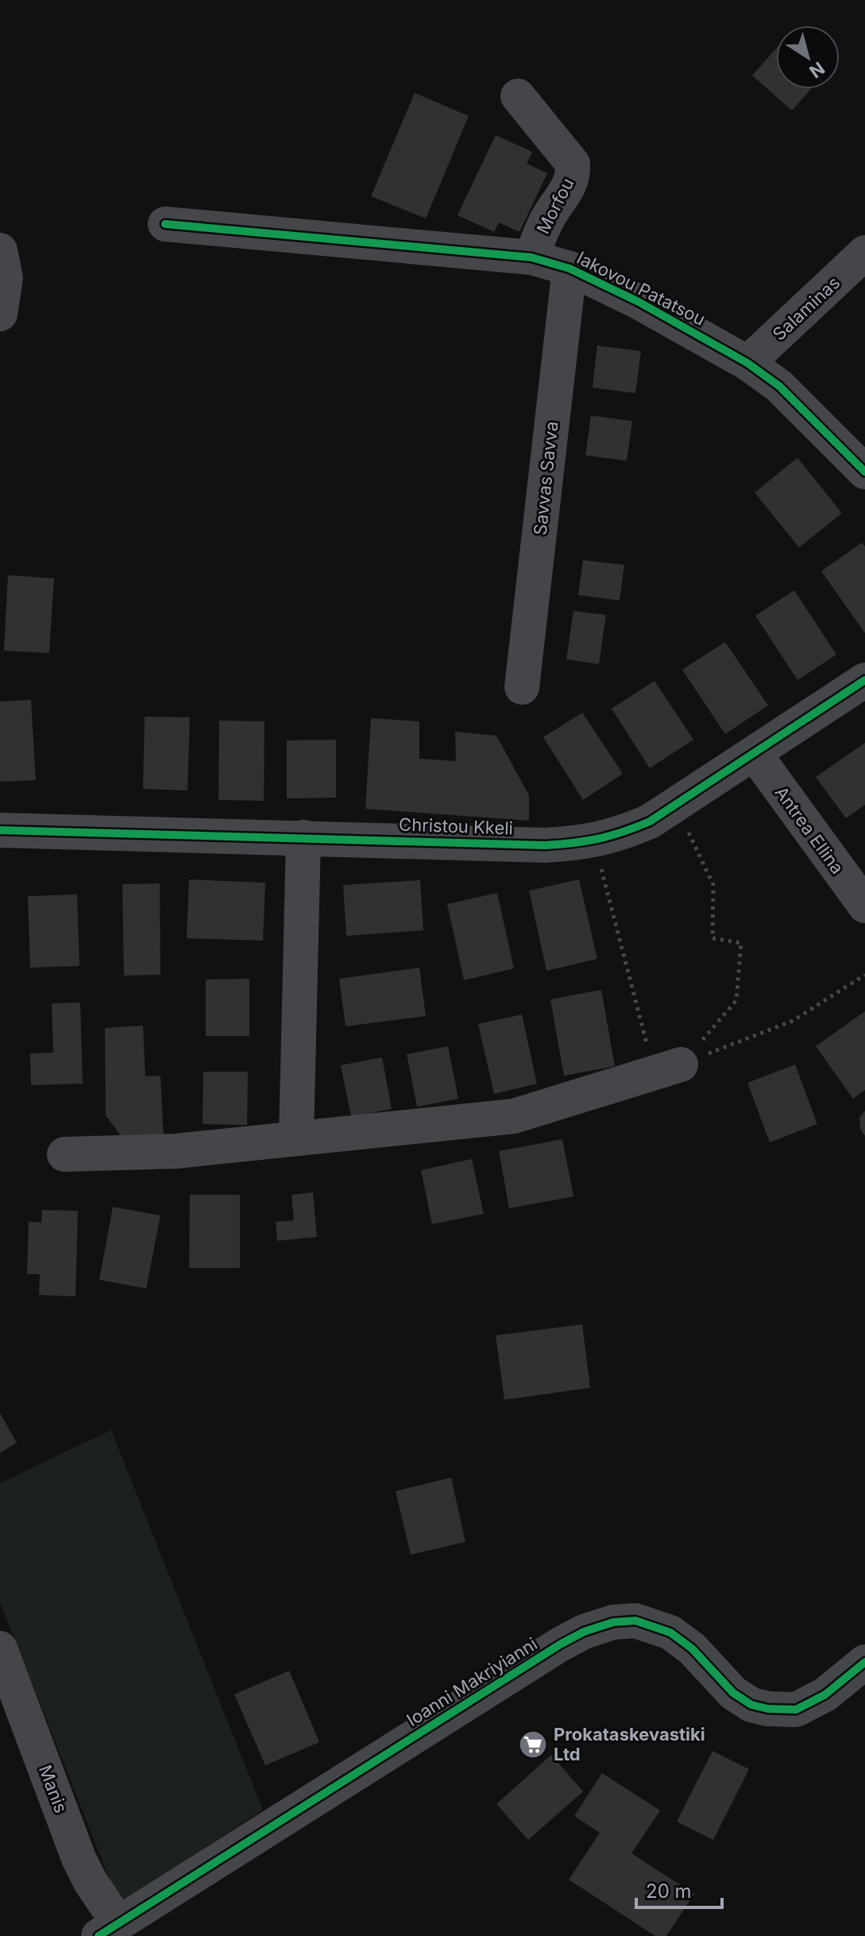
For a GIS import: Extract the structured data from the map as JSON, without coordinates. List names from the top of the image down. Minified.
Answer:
{"streets":{"street":["Morfou","Iakovou Patatsou","Salaminas","Savvas Savva","Christou Kkeli","Antrea Ellina","Ioanni Makriyianni","Manis"]},"crossings":[["Morfou","Iakovou Patatsou"],["Iakovou Patatsou","Salaminas"],["Iakovou Patatsou","Savvas Savva"],["Christou Kkeli","Antrea Ellina"],["Ioanni Makriyianni","Manis"]],"places":{"supermarket":["Prokataskevastiki Ltd"]},"scale_bar":"20 m","north":"bottom right"}
